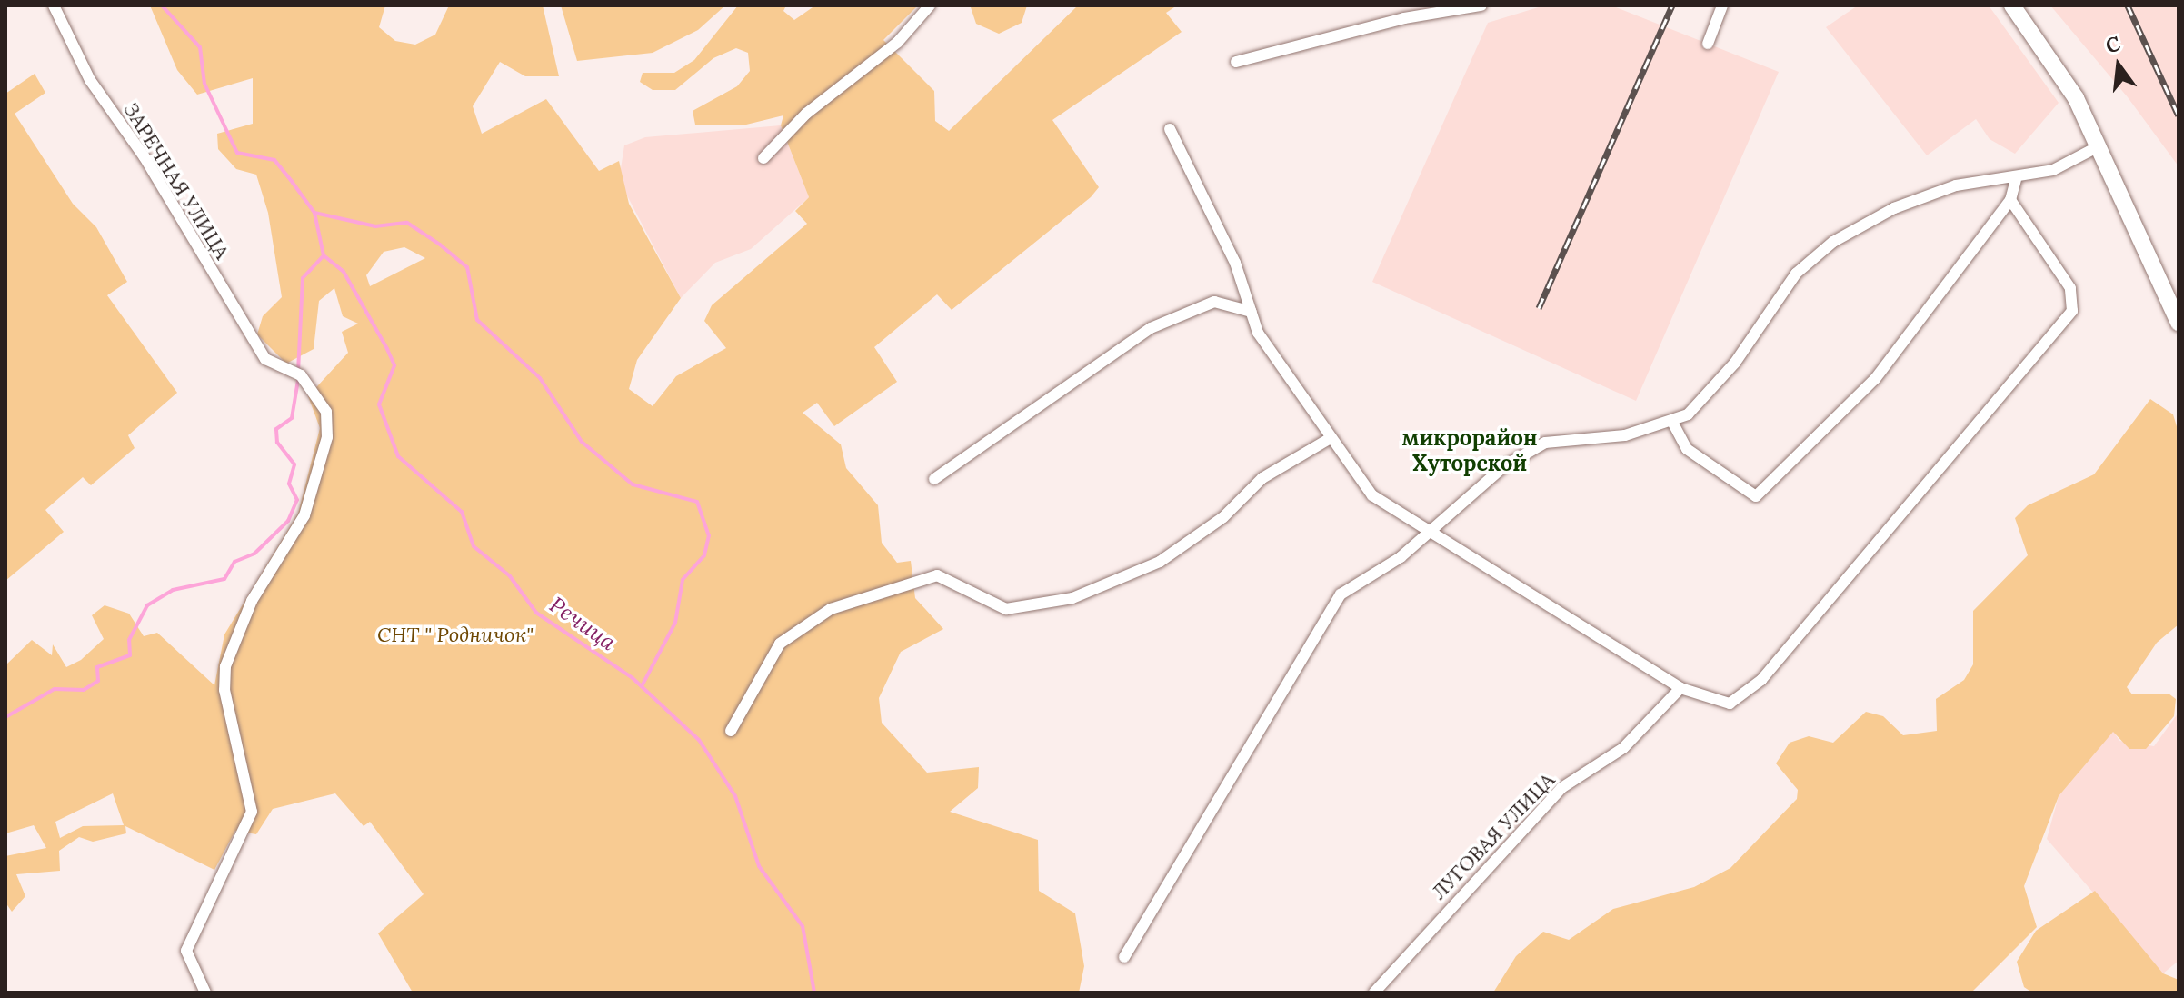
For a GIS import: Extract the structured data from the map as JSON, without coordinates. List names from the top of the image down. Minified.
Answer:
{"streets":{"street":["ЗАРЕЧНАЯ УЛИЦА","ЛУГОВАЯ УЛИЦА"]},"districts":["микрорайон Хуторской"],"water":["Речица"],"parks":["СНТ \" Родничок\""],"north":"top"}
